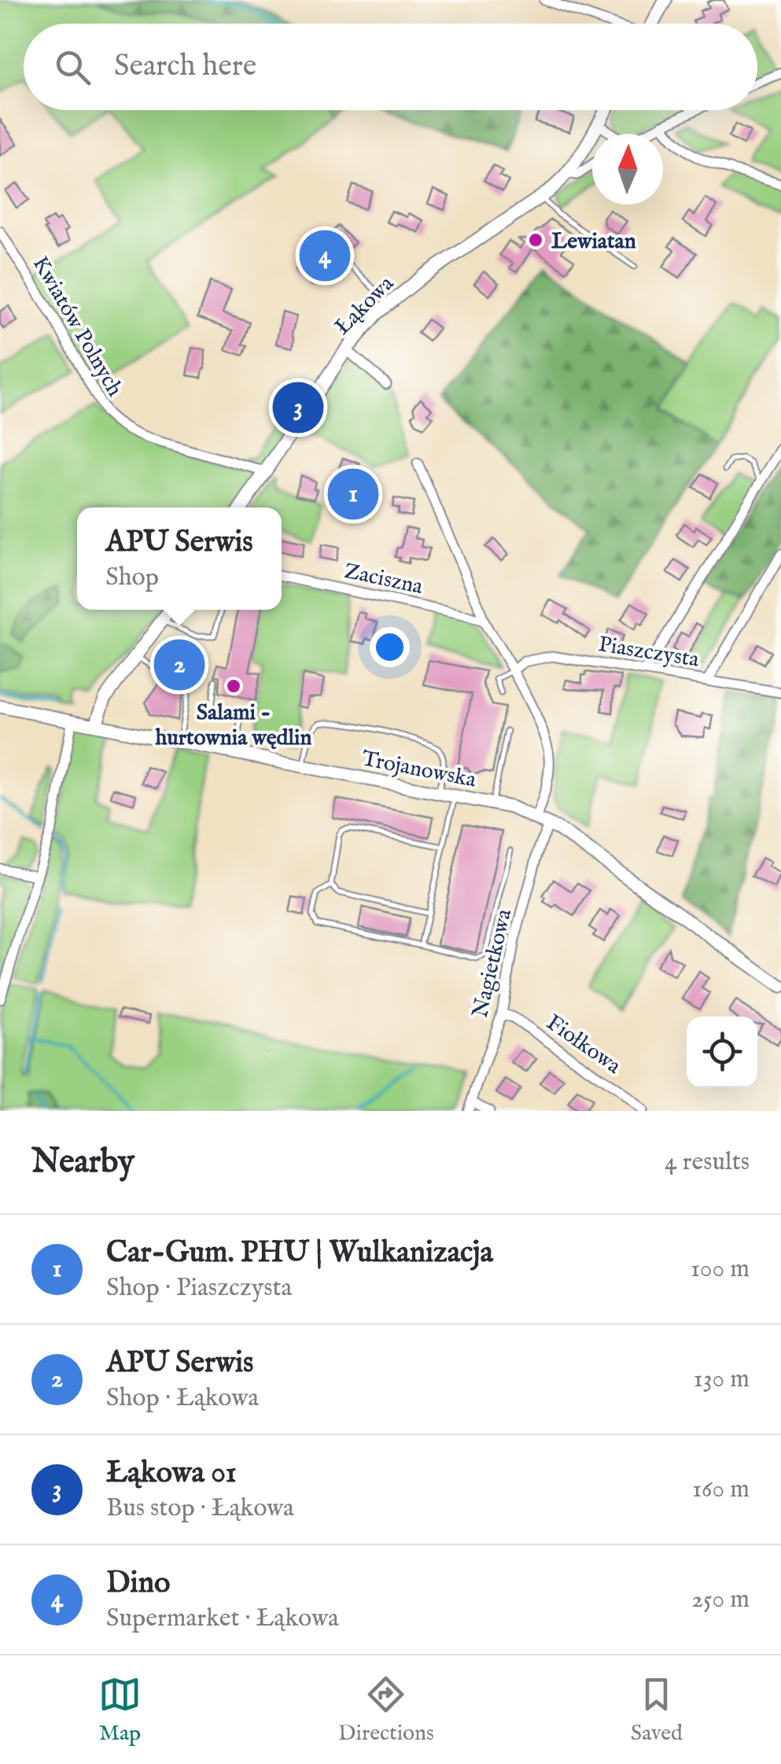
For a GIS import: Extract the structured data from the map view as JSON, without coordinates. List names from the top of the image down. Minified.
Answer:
{"streets":{"street":["Łąkowa","Kwiatów Polnych","Zaciszna","Piaszczysta","Trojanowska","Nagietkowa","Fiołkowa"]},"crossings":[["Łąkowa","Kwiatów Polnych"],["Trojanowska","Nagietkowa"],["Nagietkowa","Fiołkowa"]],"places":["Lewiatan","Salami - hurtownia wędlin"],"north":"top","page":{"search":"Search here","pins":["4","3","1","2"],"popup":["APU Serwis","Shop"],"heading":["Nearby","4 results"],"list":[{"mark":"1","name":"Car-Gum. PHU | Wulkanizacja","note":"Shop · Piaszczysta","value":"100 m"},{"mark":"2","name":"APU Serwis","note":"Shop · Łąkowa","value":"130 m"},{"mark":"3","name":"Łąkowa 01","note":"Bus stop · Łąkowa","value":"160 m"},{"mark":"4","name":"Dino","note":"Supermarket · Łąkowa","value":"250 m"}],"nav":["Map","Directions","Saved"]}}
